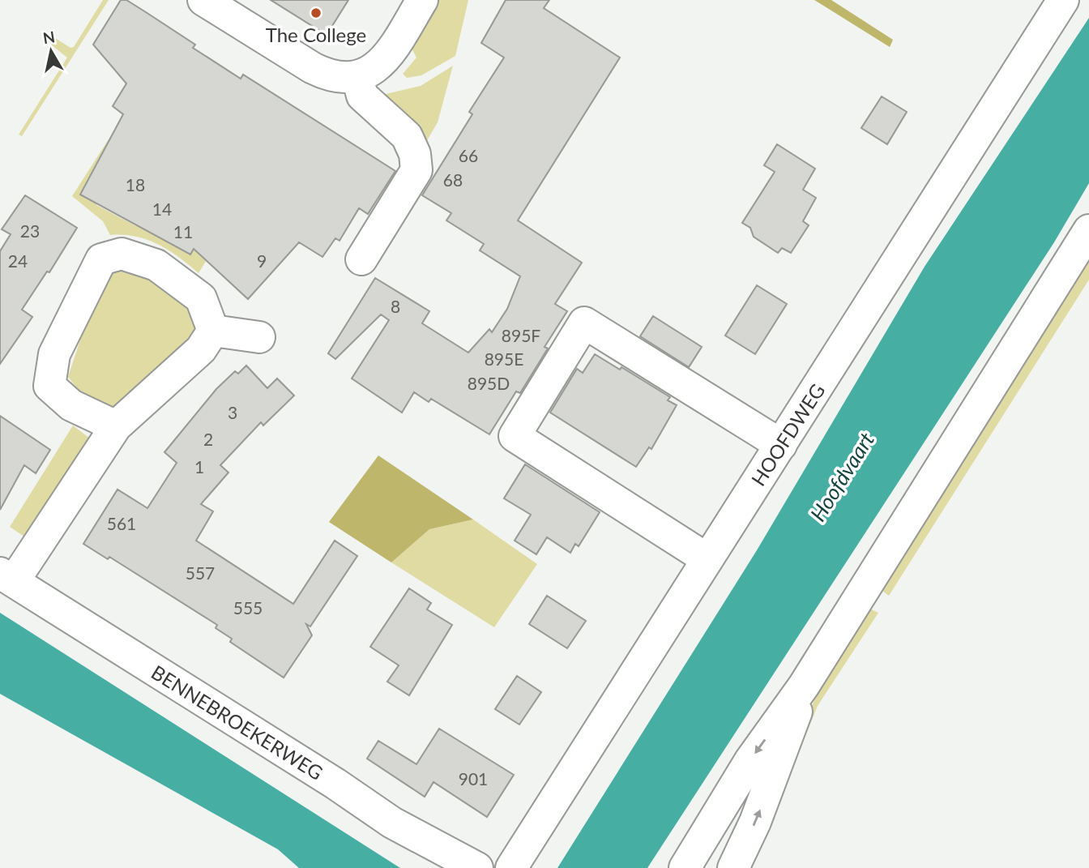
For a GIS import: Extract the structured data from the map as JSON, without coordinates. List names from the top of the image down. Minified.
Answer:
{"streets":{"street":["HOOFDWEG","BENNEBROEKERWEG"]},"water":["Hoofdvaart"],"places":["The College"],"house_numbers":["66","68","18","14","23","11","24","9","8","895F","895E","895D","3","2","1","561","557","555","901"],"north":"top"}
